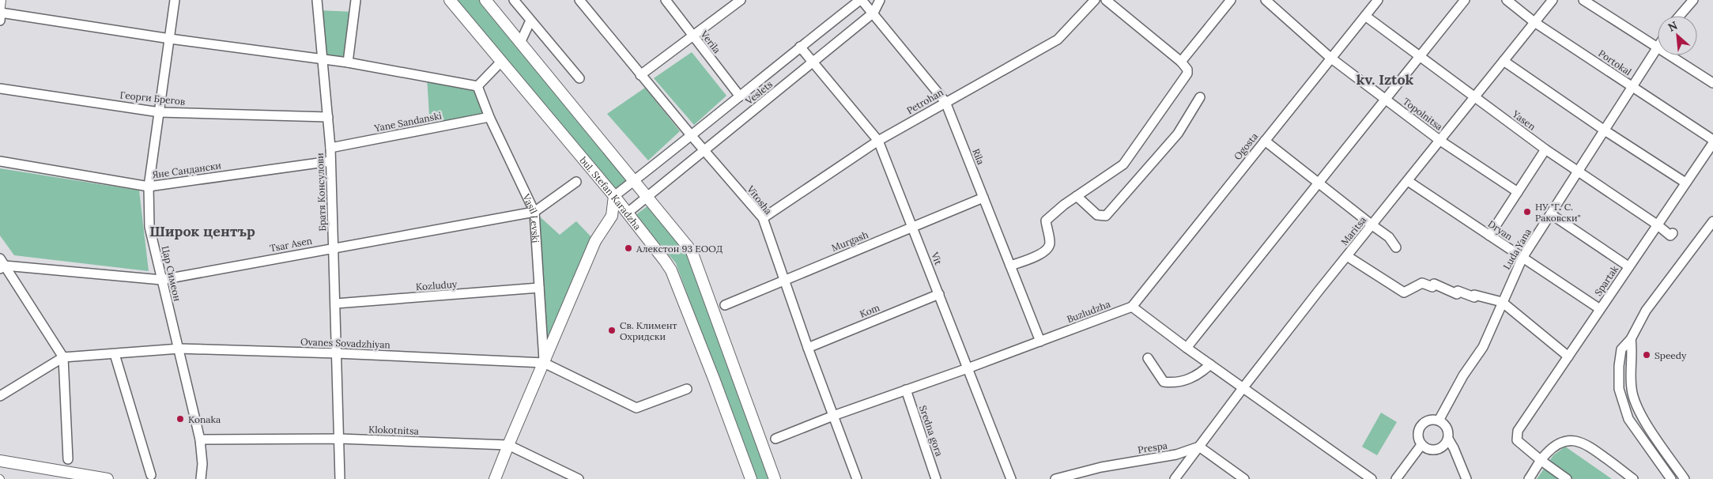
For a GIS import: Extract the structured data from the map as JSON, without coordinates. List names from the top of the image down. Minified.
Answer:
{"streets":{"street":["Verila","Portokal","Veslets","Георги Брегов","Petrohan","Topolnitsa","Yasen","Yane Sandanski","Ogosta","Rila","Яне Сандански","Братя Консулови","bul. Stefan Karadzha","Vitosha","Vasil Levski","Dryan","Maritsa","Murgash","Tsar Asen","Luda Yana","Vit","Цар Симеон","Spartak","Kozluduy","Kom","Buzludzha","Ovanes Sovadzhiyan","Klokotnitsa","Sredna gora","Prespa"]},"crossings":[["Verila","Veslets"],["Portokal","Maritsa"],["Portokal","Luda Yana"],["Portokal","Spartak"],["Veslets","Rila"],["Veslets","bul. Stefan Karadzha"],["Veslets","Vitosha"],["Veslets","Vit"],["Георги Брегов","Братя Консулови"],["Георги Брегов","Цар Симеон"],["Petrohan","Rila"],["Petrohan","Vitosha"],["Petrohan","Vit"],["Topolnitsa","Ogosta"],["Topolnitsa","Maritsa"],["Yasen","Ogosta"],["Yasen","Maritsa"],["Yasen","Luda Yana"],["Yasen","Spartak"],["Yane Sandanski","Братя Консулови"],["Yane Sandanski","Vasil Levski"],["Ogosta","Buzludzha"],["Rila","Murgash"],["Rila","Buzludzha"],["Яне Сандански","Братя Консулови"],["Яне Сандански","Цар Симеон"],["Братя Консулови","Tsar Asen"],["Братя Консулови","Kozluduy"],["Братя Консулови","Ovanes Sovadzhiyan"],["Братя Консулови","Klokotnitsa"],["Vitosha","Murgash"],["Vitosha","Kom"],["Vitosha","Buzludzha"],["Vasil Levski","Tsar Asen"],["Vasil Levski","Kozluduy"],["Vasil Levski","Ovanes Sovadzhiyan"],["Vasil Levski","Klokotnitsa"],["Dryan","Maritsa"],["Dryan","Luda Yana"],["Dryan","Spartak"],["Maritsa","Prespa"],["Murgash","Vit"],["Tsar Asen","Цар Симеон"],["Vit","Kom"],["Vit","Buzludzha"],["Цар Симеон","Ovanes Sovadzhiyan"],["Цар Симеон","Klokotnitsa"],["Buzludzha","Sredna gora"]],"districts":["kv. Iztok","Широк център"],"places":["НУ \"Г. С. Раковски\"","Алекстон 93 ЕООД","Св. Климент Охридски","Speedy","Konaka"],"north":"top left"}
